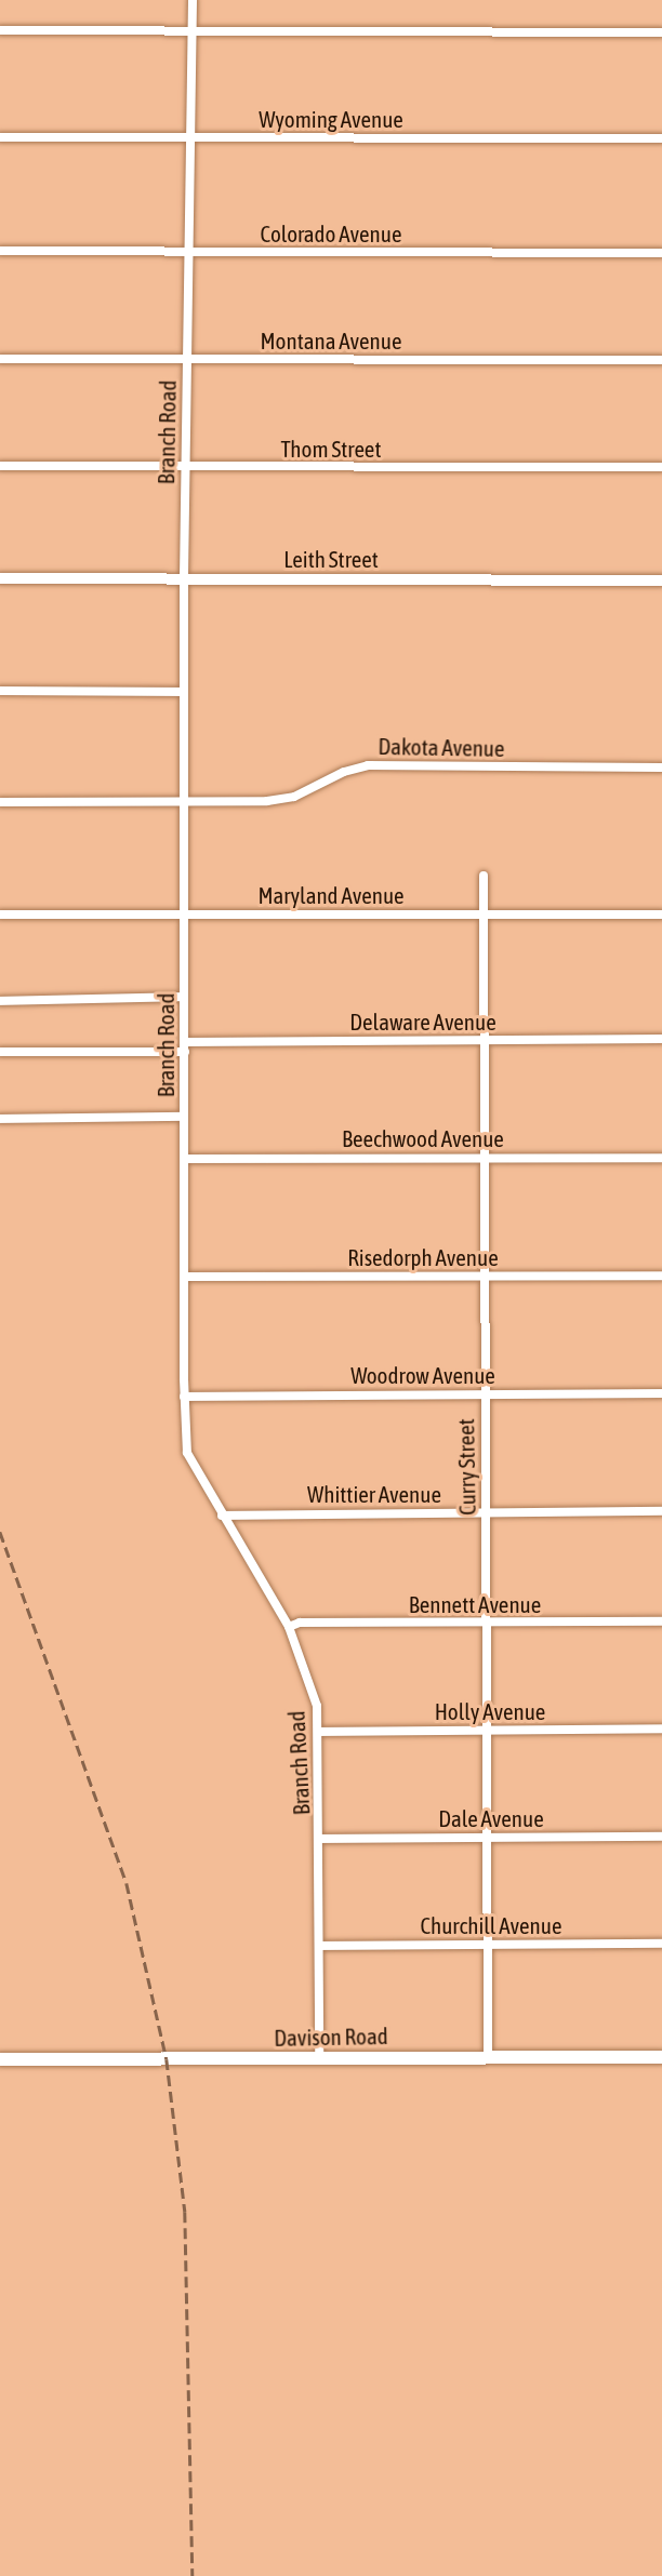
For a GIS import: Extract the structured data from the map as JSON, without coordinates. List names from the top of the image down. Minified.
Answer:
{"streets":{"main road":["Davison Road"],"street":["Wyoming Avenue","Colorado Avenue","Montana Avenue","Branch Road","Thom Street","Leith Street","Dakota Avenue","Maryland Avenue","Delaware Avenue","Beechwood Avenue","Risedorph Avenue","Woodrow Avenue","Curry Street","Whittier Avenue","Bennett Avenue","Holly Avenue","Dale Avenue","Churchill Avenue"]},"crossings":[["Wyoming Avenue","Branch Road"],["Colorado Avenue","Branch Road"],["Montana Avenue","Branch Road"],["Branch Road","Thom Street"],["Branch Road","Leith Street"],["Branch Road","Dakota Avenue"],["Branch Road","Maryland Avenue"],["Branch Road","Delaware Avenue"],["Branch Road","Beechwood Avenue"],["Branch Road","Risedorph Avenue"],["Branch Road","Woodrow Avenue"],["Branch Road","Whittier Avenue"],["Branch Road","Bennett Avenue"],["Branch Road","Holly Avenue"],["Branch Road","Dale Avenue"],["Branch Road","Churchill Avenue"],["Branch Road","Davison Road"],["Maryland Avenue","Curry Street"],["Delaware Avenue","Curry Street"],["Beechwood Avenue","Curry Street"],["Risedorph Avenue","Curry Street"],["Woodrow Avenue","Curry Street"],["Curry Street","Whittier Avenue"],["Curry Street","Bennett Avenue"],["Curry Street","Holly Avenue"],["Curry Street","Dale Avenue"],["Curry Street","Churchill Avenue"],["Curry Street","Davison Road"]]}
